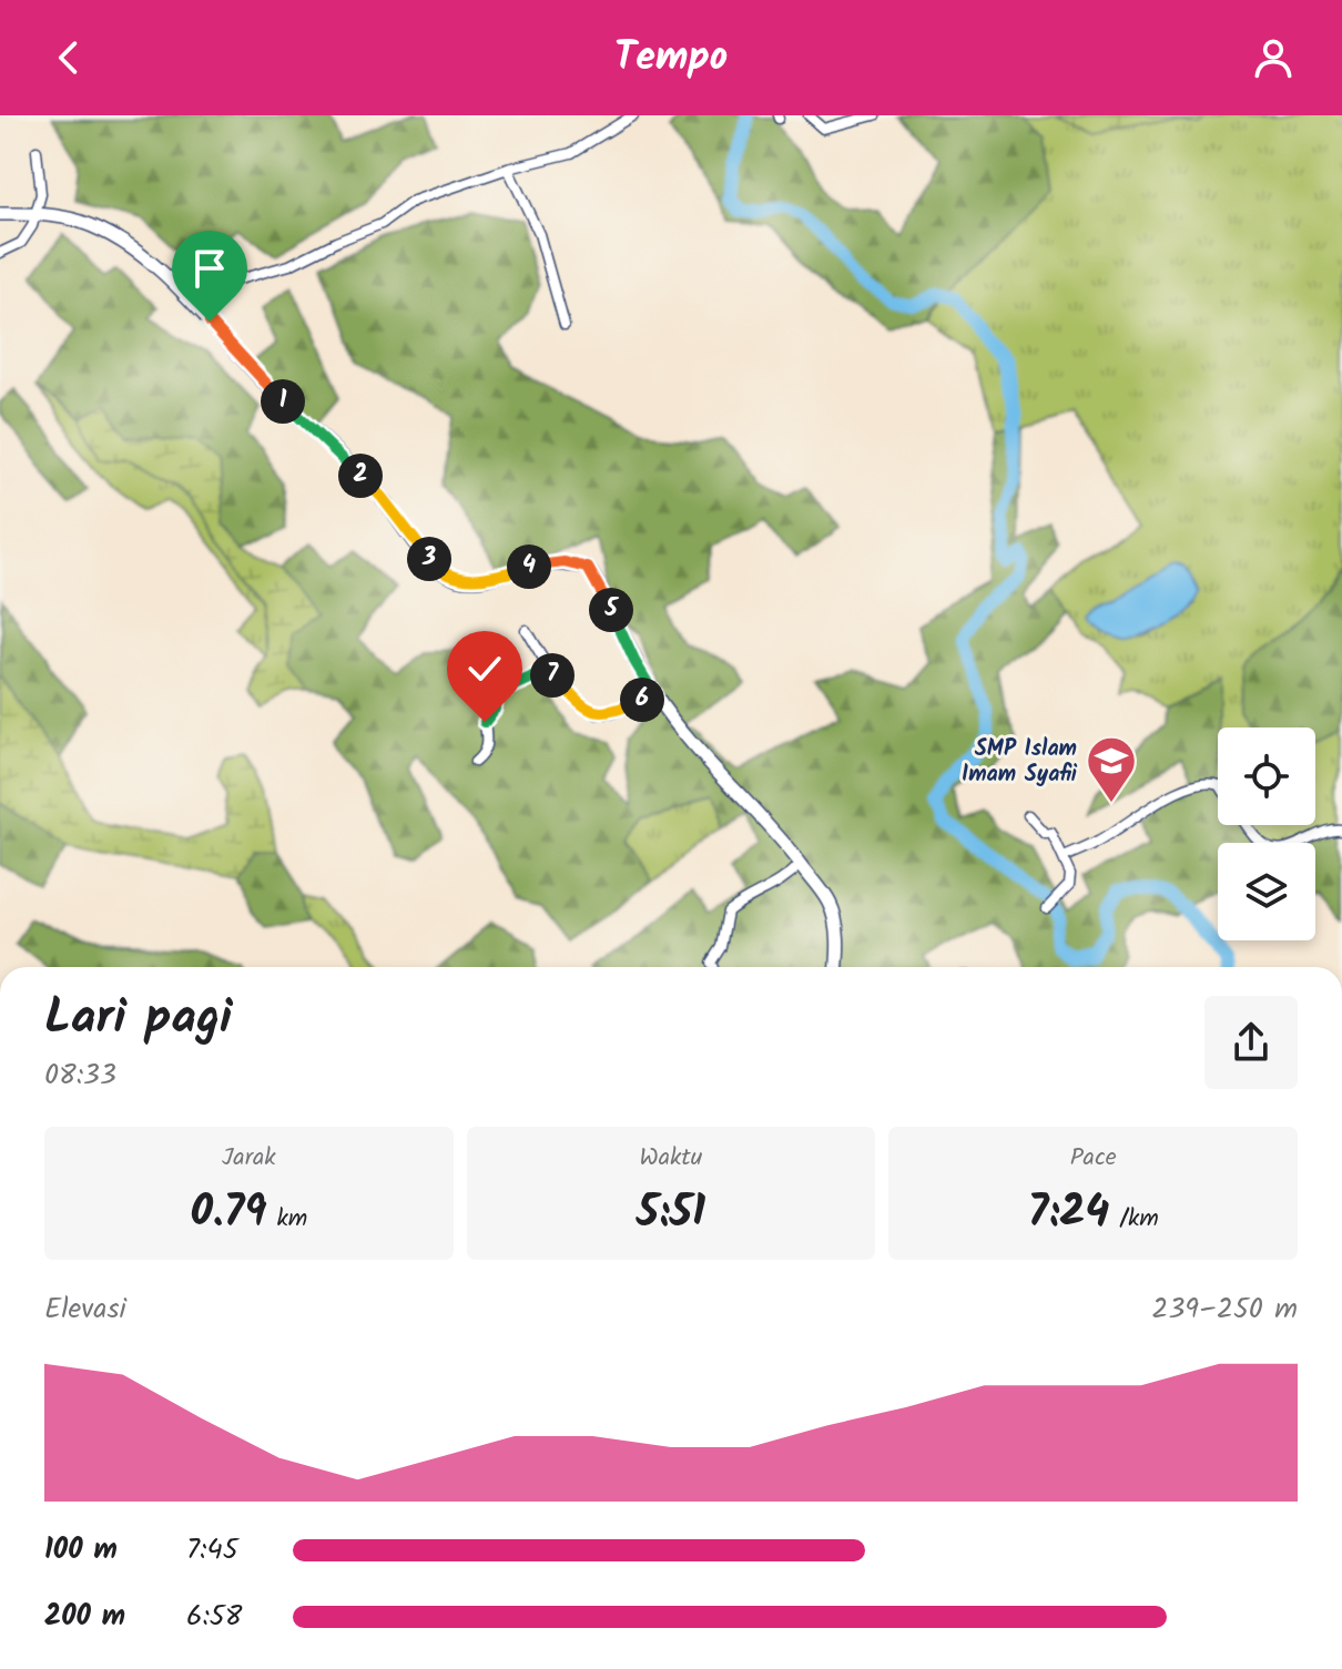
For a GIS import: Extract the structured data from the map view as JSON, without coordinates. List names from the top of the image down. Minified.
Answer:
{"places":{"school or university":["SMP Islam Imam Syafii"]},"page":{"header":"Tempo","pins":["1","2","3","4","5","7","6"],"heading":["Lari pagi","08:33"],"stats":[["Jarak","0.79 km"],["Waktu","5:51"],["Pace","7:24 /km"]],"chart":["Elevasi","239–250 m"],"list":[{"name":"100 m","note":"7:45"},{"name":"200 m","note":"6:58"}]}}
